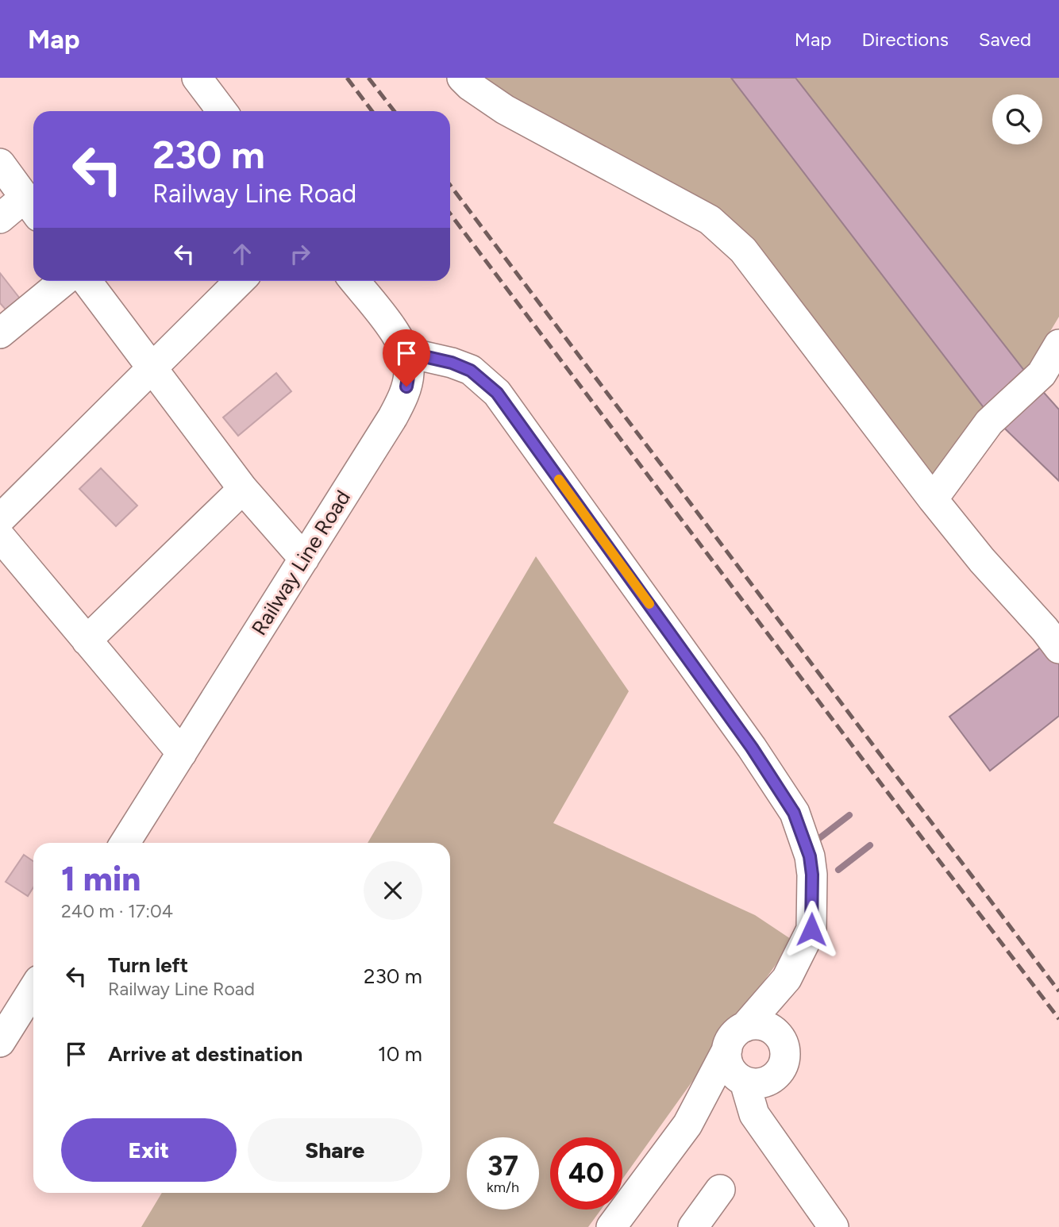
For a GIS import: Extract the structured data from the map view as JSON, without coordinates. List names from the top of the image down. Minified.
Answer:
{"streets":{"street":["Railway Line Road"]},"page":{"header":"Map","nav":["Map","Directions","Saved"],"turn":["230 m","Railway Line Road"],"heading":["1 min","240 m · 17:04"],"list":[{"name":"Turn left","note":"Railway Line Road","value":"230 m"},{"name":"Arrive at destination","value":"10 m"}],"buttons":["Exit","Share"],"speed":"37 km/h","limit":"40"}}
